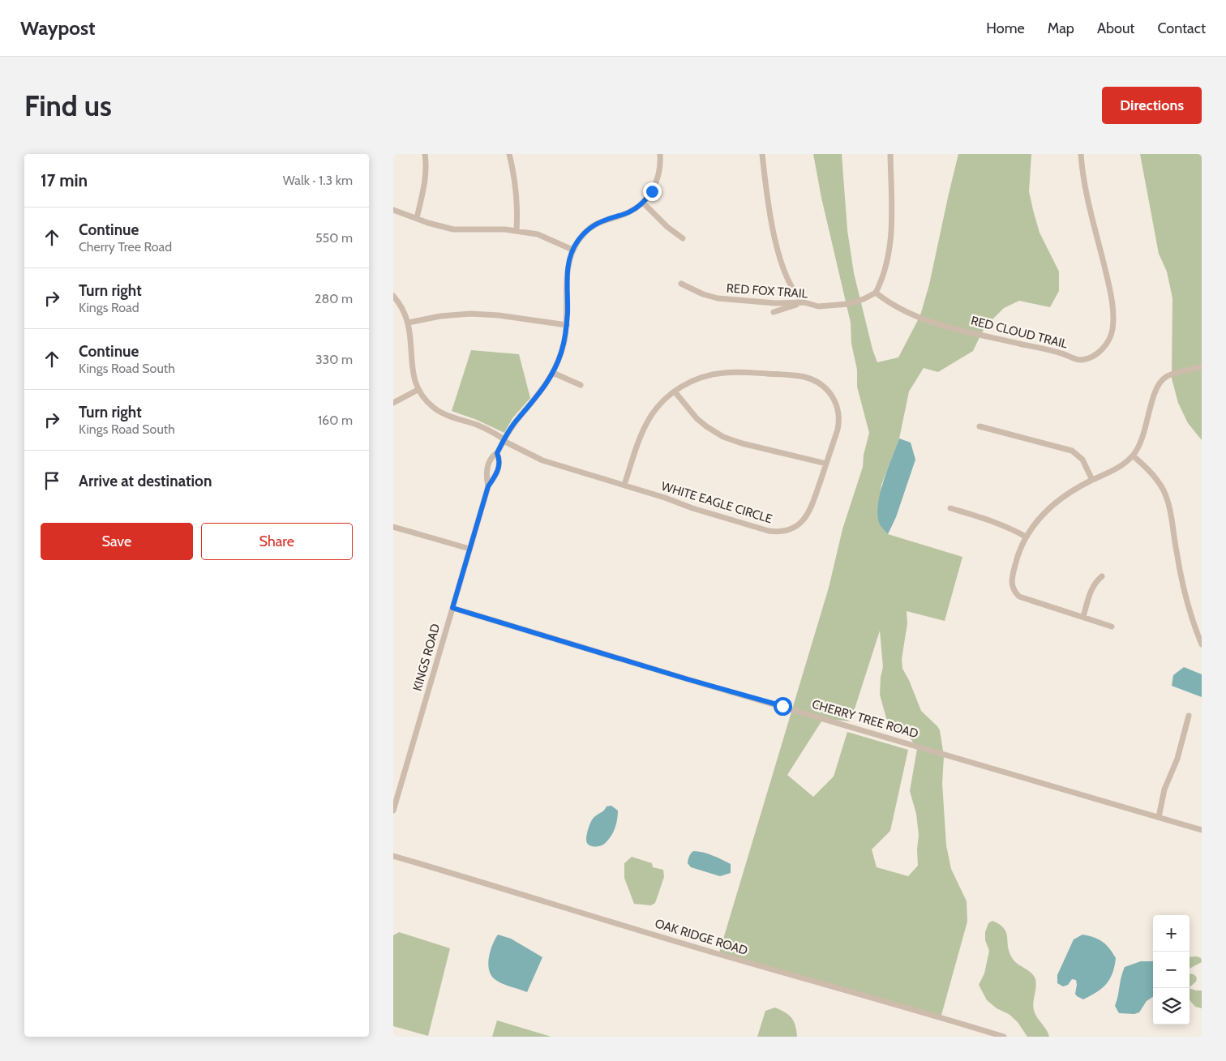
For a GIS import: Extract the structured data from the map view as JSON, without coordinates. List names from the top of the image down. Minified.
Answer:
{"streets":{"street":["RED FOX TRAIL","RED CLOUD TRAIL","WHITE EAGLE CIRCLE","KINGS ROAD","CHERRY TREE ROAD","OAK RIDGE ROAD"]},"crossings":[["RED FOX TRAIL","RED CLOUD TRAIL"],["KINGS ROAD","CHERRY TREE ROAD"]],"page":{"header":"Waypost","nav":["Home","Map","About","Contact"],"buttons":["Directions",["Save","Share"]],"title":"Find us","heading":["17 min","Walk · 1.3 km"],"list":[["Continue","Cherry Tree Road","550 m"],["Turn right","Kings Road","280 m"],["Continue","Kings Road South","330 m"],["Turn right","Kings Road South","160 m"],"Arrive at destination"],"map_buttons":["+","−"]}}
